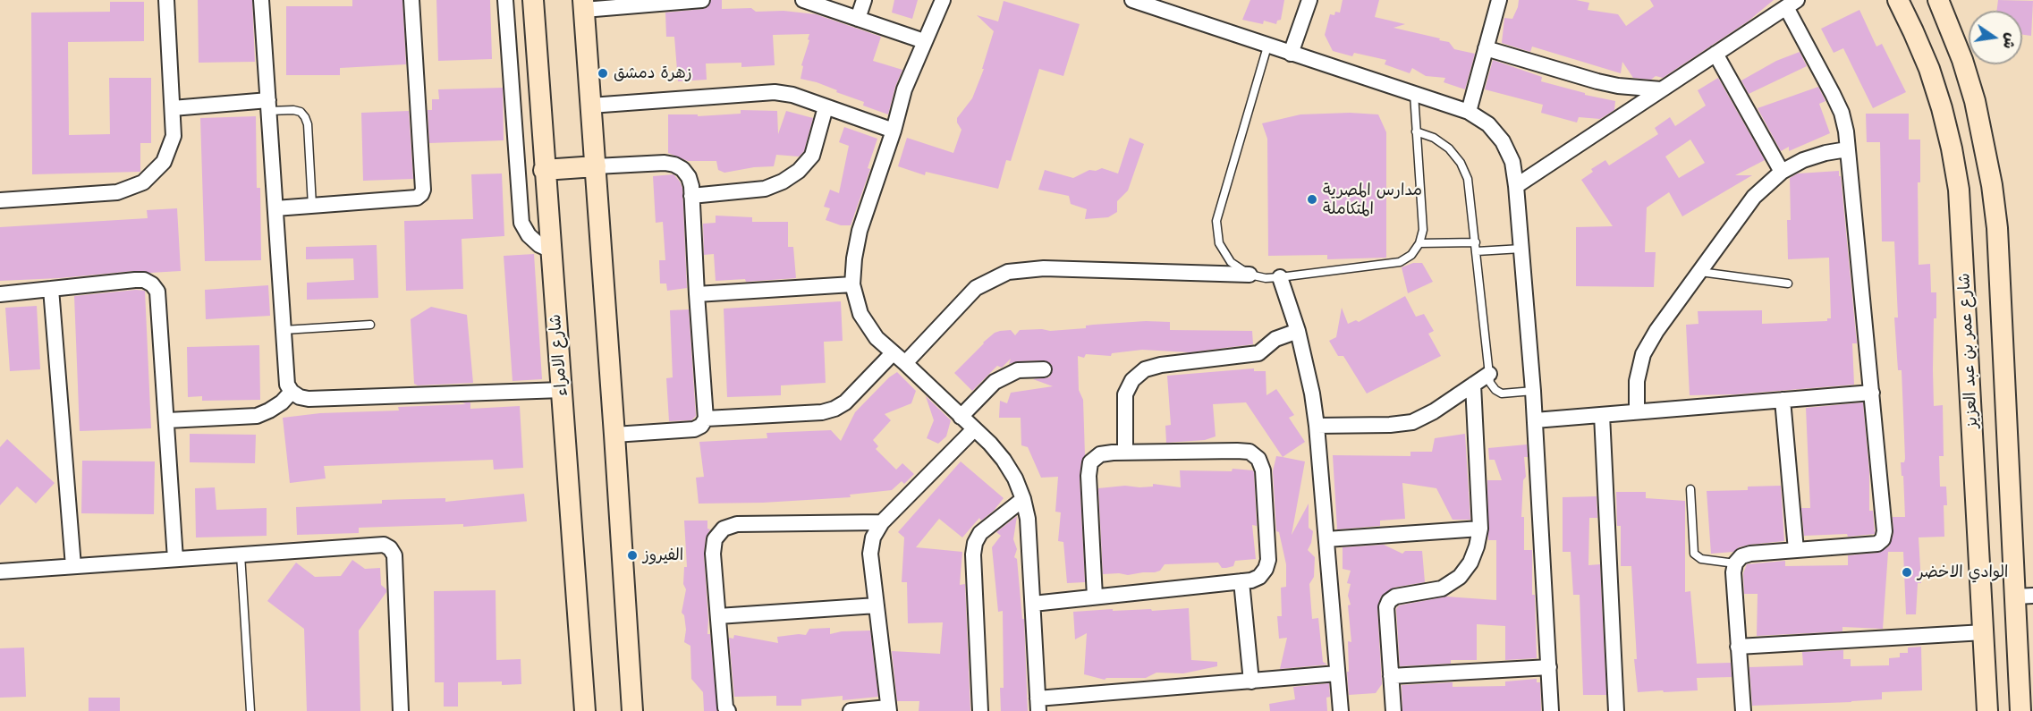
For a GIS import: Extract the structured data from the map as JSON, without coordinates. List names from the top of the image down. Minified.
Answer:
{"streets":{"street":["شارع عمر بن عبد العزيز","شارع الامراء"]},"places":["زهرة دمشق","مدارس المصرية المتكاملة","الفيروز","الوادي الاخضر"],"north":"right"}
